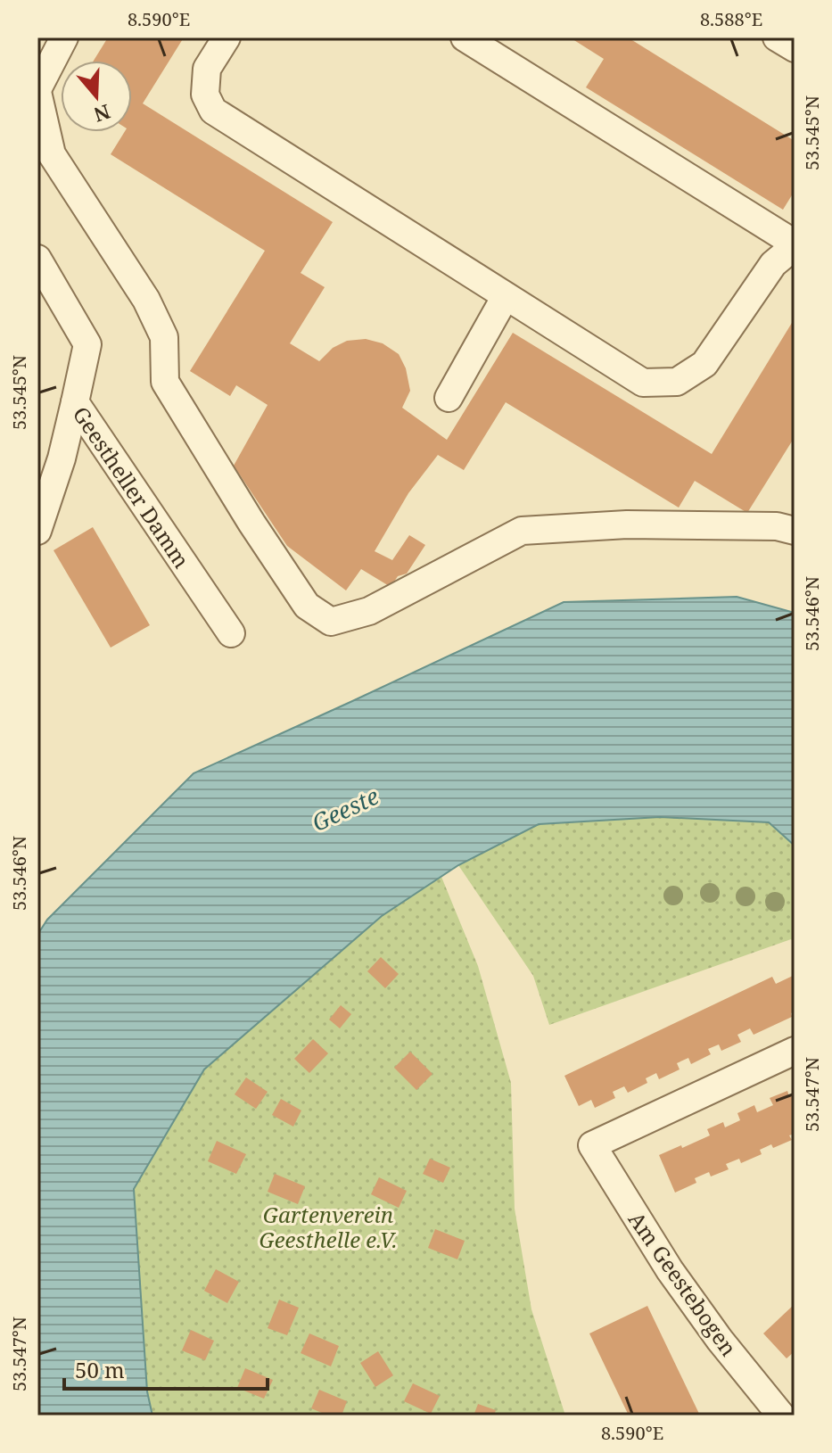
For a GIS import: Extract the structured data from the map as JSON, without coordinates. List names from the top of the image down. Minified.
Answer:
{"streets":{"street":["Geestheller Damm","Am Geestebogen"]},"water":["Geeste"],"parks":["Gartenverein Geesthelle e.V."],"scale_bar":"50 m","north":"bottom","coordinates":["8.590°E","8.588°E","53.545°N","53.546°N","53.547°N"]}
